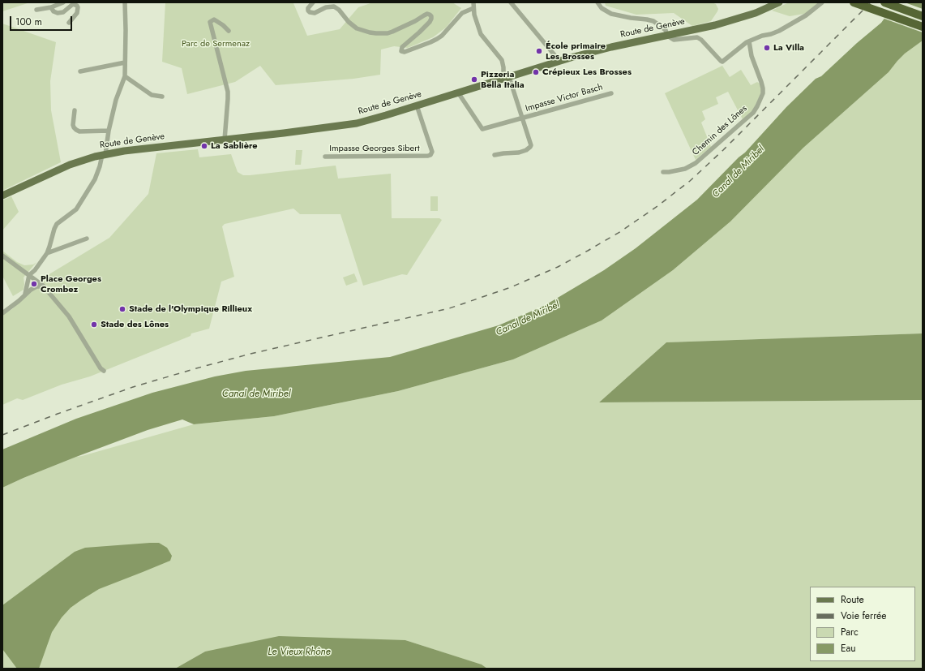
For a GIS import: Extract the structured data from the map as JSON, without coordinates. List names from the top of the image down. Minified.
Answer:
{"streets":{"main road":["Route de Genève"],"street":["Impasse Victor Basch","Chemin des Lônes","Impasse Georges Sibert"]},"crossings":[["Route de Genève","Impasse Victor Basch"],["Route de Genève","Impasse Georges Sibert"]],"water":["Canal de Miribel","Le Vieux Rhône"],"parks":["Parc de Sermenaz"],"places":["La Villa","École primaire Les Brosses","Crépieux Les Brosses","Pizzeria Bella Italia","La Sablière","Place Georges Crombez","Stade de l'Olympique Rillieux","Stade des Lônes"],"legend":["Route","Voie ferrée","Parc","Eau"],"scale_bar":"100 m"}
